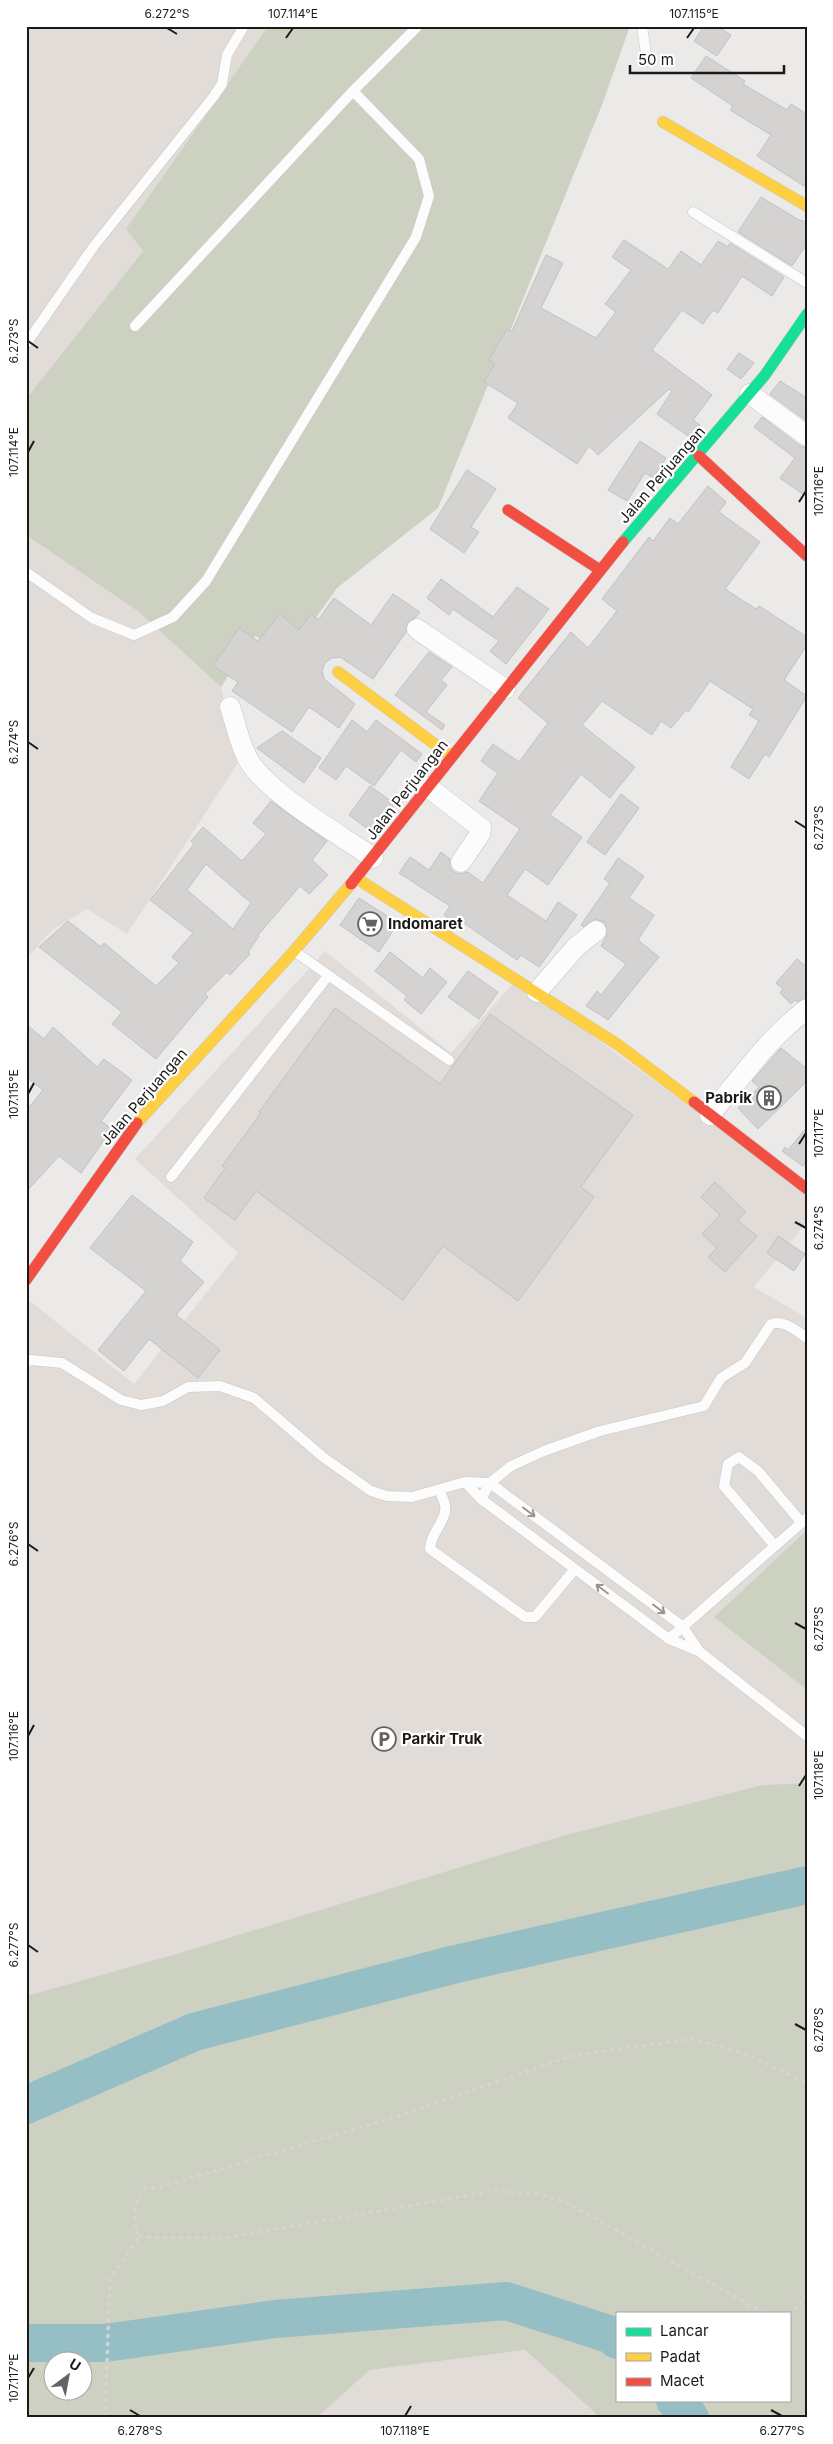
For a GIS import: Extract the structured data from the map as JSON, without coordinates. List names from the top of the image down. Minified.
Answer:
{"streets":{"street":["Jalan Perjuangan"]},"places":{"supermarket":["Indomaret"],"building":["Pabrik"],"parking":["Parkir Truk"]},"legend":["Lancar","Padat","Macet"],"scale_bar":"50 m","north":"top right","coordinates":["6.272°S","107.114°E","107.115°E","6.273°S","107.116°E","6.274°S","107.117°E","6.276°S","6.275°S","107.118°E","6.277°S","6.278°S"]}
